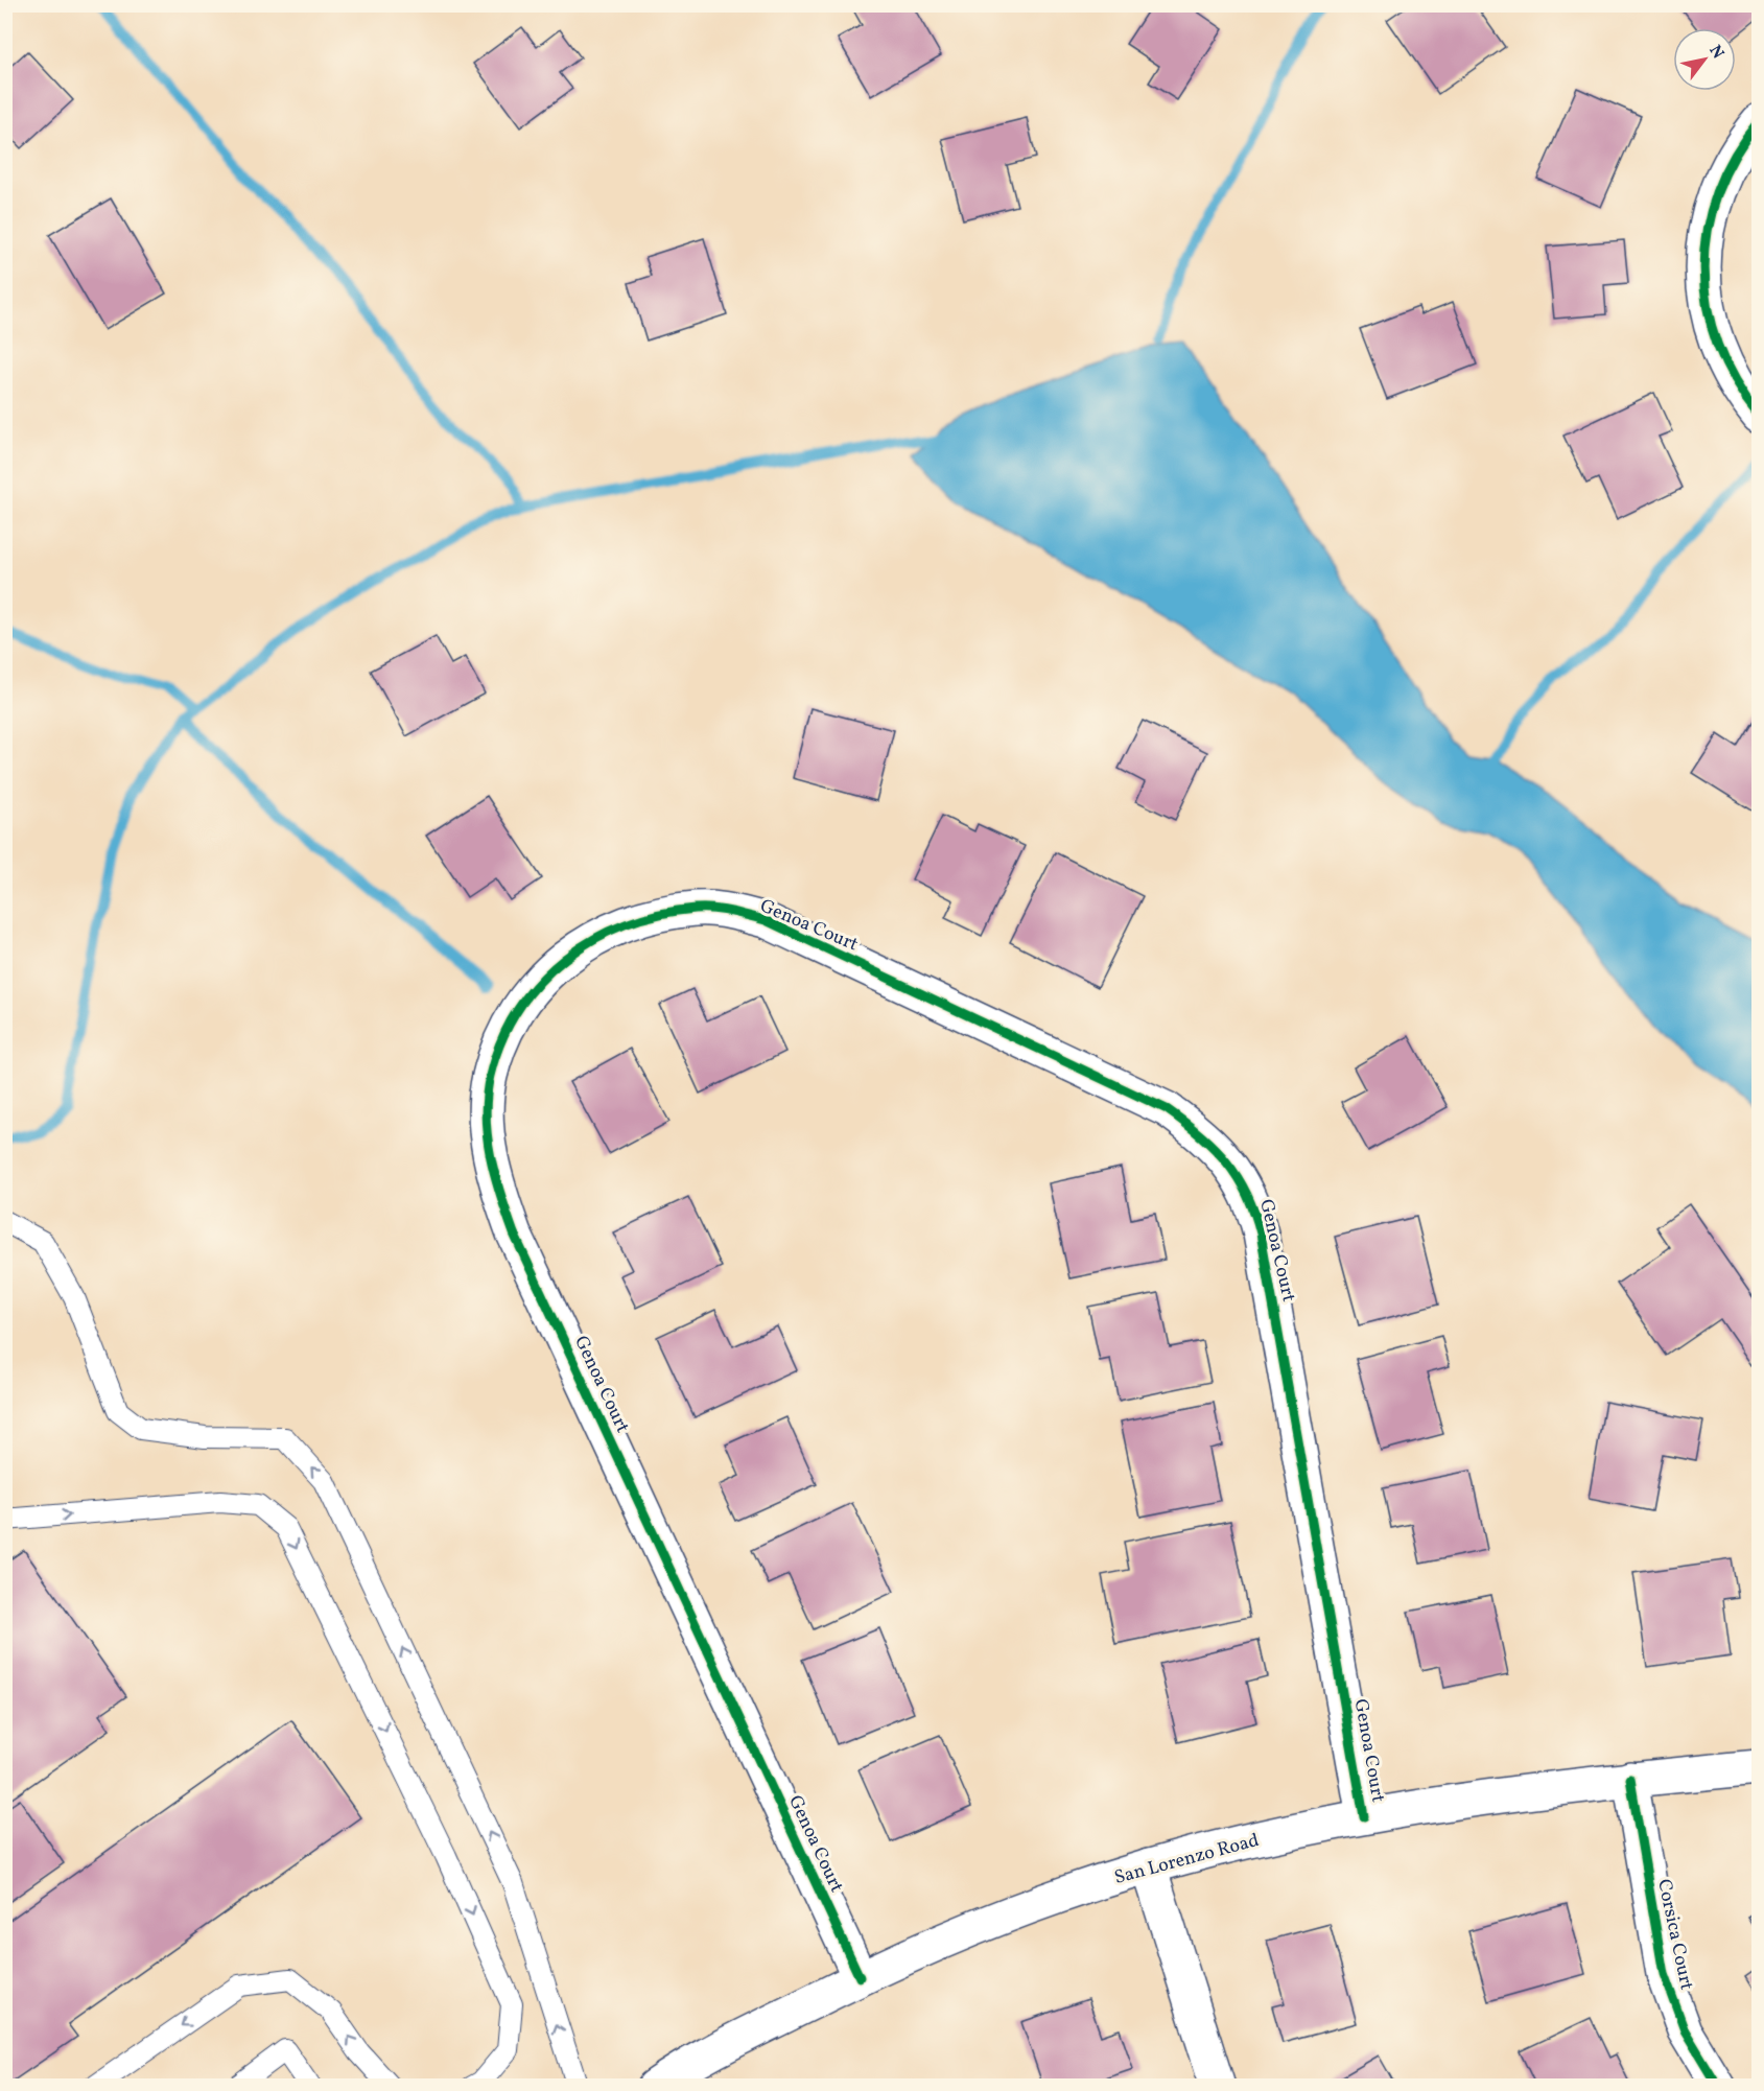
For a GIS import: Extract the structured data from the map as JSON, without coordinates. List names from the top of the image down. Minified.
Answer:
{"streets":{"street":["Genoa Court","San Lorenzo Road","Corsica Court"]},"crossings":[["Genoa Court","San Lorenzo Road"],["San Lorenzo Road","Corsica Court"]],"north":"top right"}
